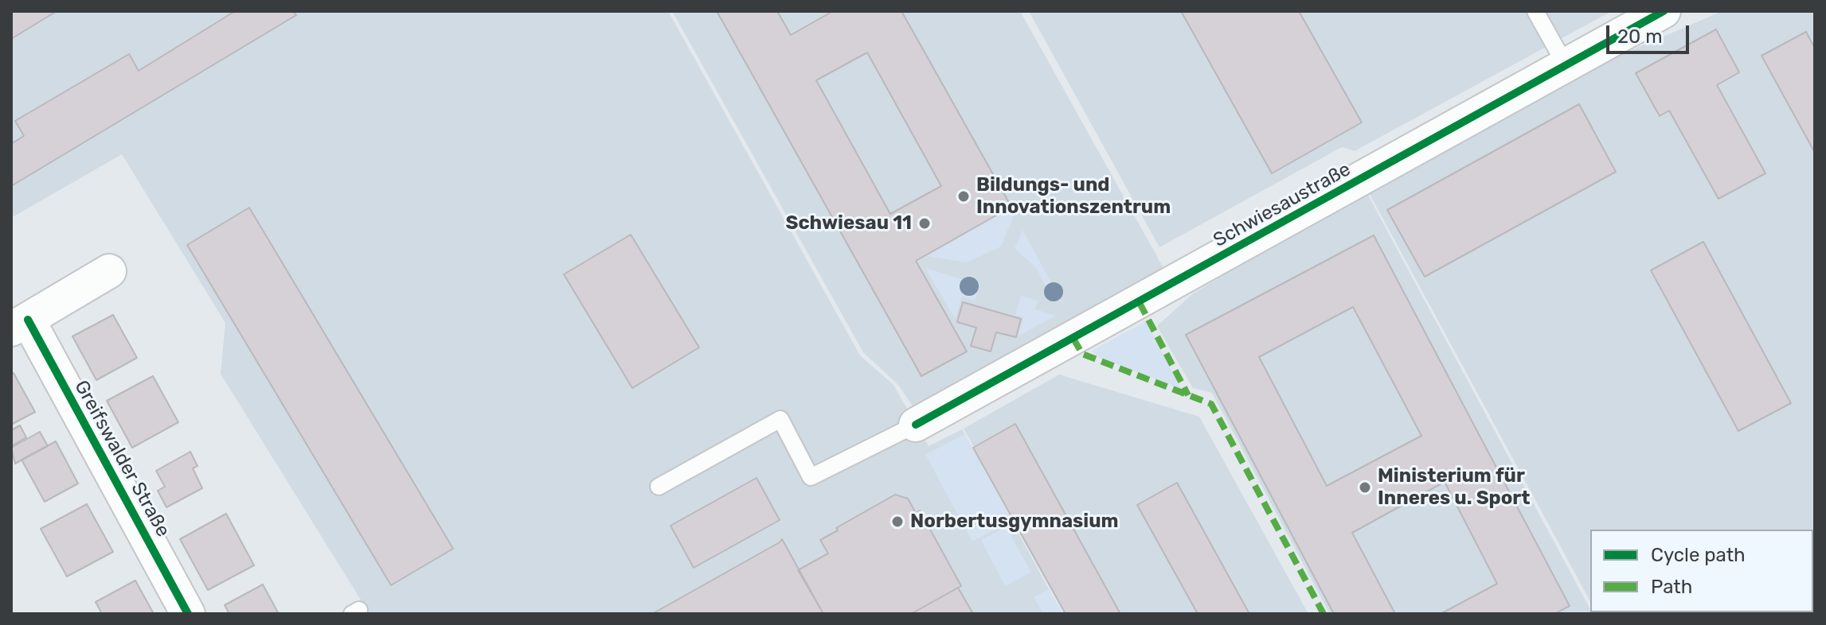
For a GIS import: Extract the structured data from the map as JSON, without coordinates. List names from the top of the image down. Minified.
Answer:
{"streets":{"street":["Schwiesaustraße","Greifswalder Straße"]},"places":["Bildungs- und Innovationszentrum","Schwiesau 11","Ministerium für Inneres u. Sport","Norbertusgymnasium"],"legend":["Cycle path","Path"],"scale_bar":"20 m"}
